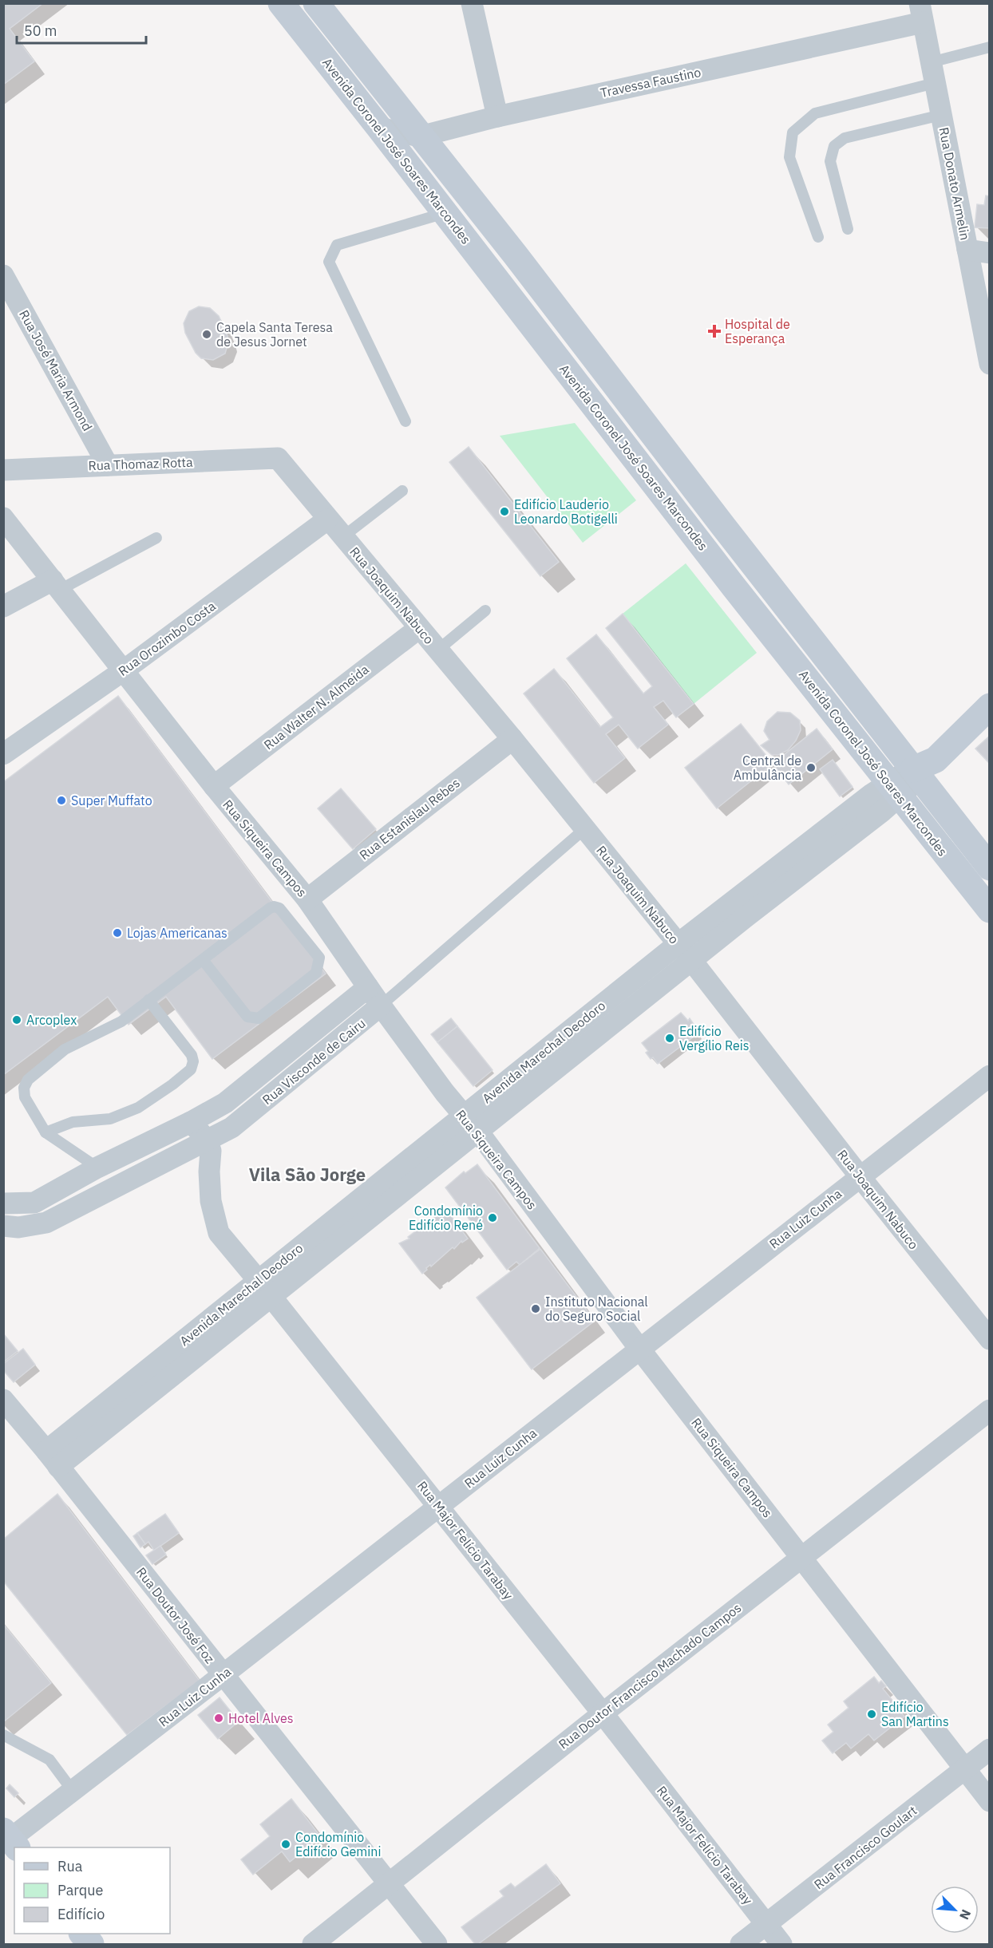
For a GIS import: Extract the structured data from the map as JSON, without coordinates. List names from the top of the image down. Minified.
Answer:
{"streets":{"main road":["Avenida Coronel José Soares Marcondes"],"street":["Travessa Faustino","Rua Donato Armelin","Rua José Maria Armond","Rua Thomaz Rotta","Rua Joaquim Nabuco","Rua Orozimbo Costa","Rua Walter N. Almeida","Rua Estanislau Rebes","Rua Siqueira Campos","Avenida Marechal Deodoro","Rua Visconde de Cairu","Rua Luiz Cunha","Rua Major Felício Tarabay","Rua Doutor José Foz","Rua Doutor Francisco Machado Campos","Rua Francisco Goulart"]},"crossings":[["Travessa Faustino","Avenida Coronel José Soares Marcondes"],["Travessa Faustino","Rua Donato Armelin"],["Avenida Coronel José Soares Marcondes","Avenida Marechal Deodoro"],["Rua José Maria Armond","Rua Thomaz Rotta"],["Rua Thomaz Rotta","Rua Joaquim Nabuco"],["Rua Joaquim Nabuco","Rua Orozimbo Costa"],["Rua Joaquim Nabuco","Rua Walter N. Almeida"],["Rua Joaquim Nabuco","Rua Estanislau Rebes"],["Rua Joaquim Nabuco","Avenida Marechal Deodoro"],["Rua Joaquim Nabuco","Rua Visconde de Cairu"],["Rua Joaquim Nabuco","Rua Luiz Cunha"],["Rua Orozimbo Costa","Rua Siqueira Campos"],["Rua Walter N. Almeida","Rua Siqueira Campos"],["Rua Estanislau Rebes","Rua Siqueira Campos"],["Rua Siqueira Campos","Avenida Marechal Deodoro"],["Rua Siqueira Campos","Rua Visconde de Cairu"],["Rua Siqueira Campos","Rua Luiz Cunha"],["Rua Siqueira Campos","Rua Doutor Francisco Machado Campos"],["Rua Siqueira Campos","Rua Francisco Goulart"],["Avenida Marechal Deodoro","Rua Major Felício Tarabay"],["Avenida Marechal Deodoro","Rua Doutor José Foz"],["Rua Visconde de Cairu","Rua Major Felício Tarabay"],["Rua Luiz Cunha","Rua Major Felício Tarabay"],["Rua Luiz Cunha","Rua Doutor José Foz"],["Rua Major Felício Tarabay","Rua Doutor Francisco Machado Campos"],["Rua Major Felício Tarabay","Rua Francisco Goulart"],["Rua Doutor José Foz","Rua Doutor Francisco Machado Campos"]],"districts":["Vila São Jorge"],"places":{"health":["Hospital de Esperança"],"other":["Capela Santa Teresa de Jesus Jornet","Edifício Lauderio Leonardo Botigelli","Central de Ambulância","Super Muffato","Lojas Americanas","Arcoplex","Edifício Vergílio Reis","Condomínio Edifício René","Instituto Nacional do Seguro Social","Edifício San Martins","Hotel Alves","Condomínio Edifício Gemini"]},"legend":["Rua","Parque","Edifício"],"scale_bar":"50 m","north":"bottom right"}
